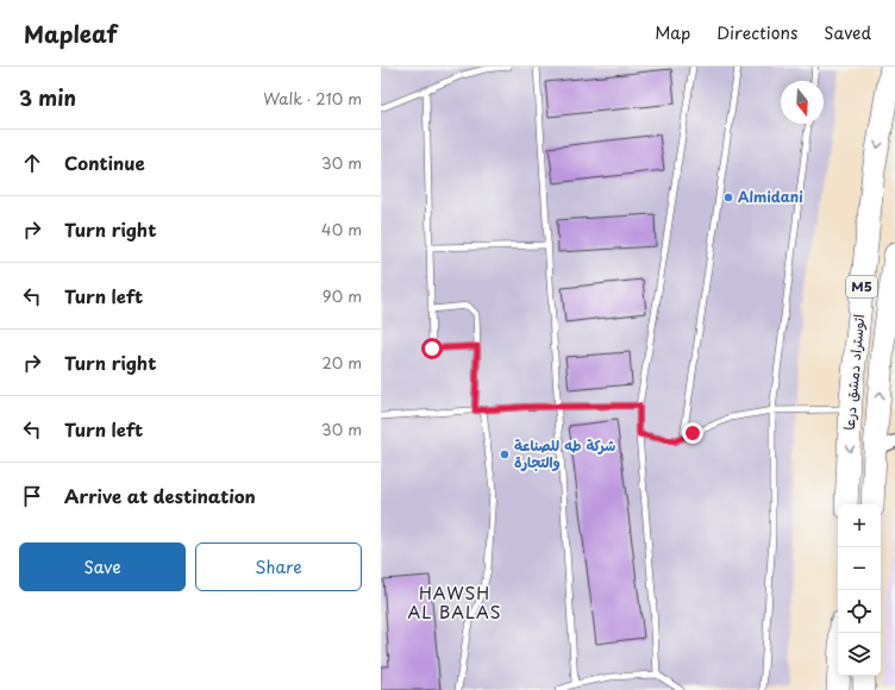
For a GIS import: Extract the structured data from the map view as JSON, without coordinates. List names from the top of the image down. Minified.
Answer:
{"streets":{"highway":["M5","اتوستراد دمشق درعا"]},"districts":["HAWSH AL BALAS"],"places":["Almidani","شركة طه للصناعة والتجارة"],"north":"bottom","page":{"header":"Mapleaf","nav":["Map","Directions","Saved"],"heading":["3 min","Walk · 210 m"],"list":[["Continue","30 m"],["Turn right","40 m"],["Turn left","90 m"],["Turn right","20 m"],["Turn left","30 m"],"Arrive at destination"],"map_buttons":["+","−"],"buttons":["Save","Share"]}}
